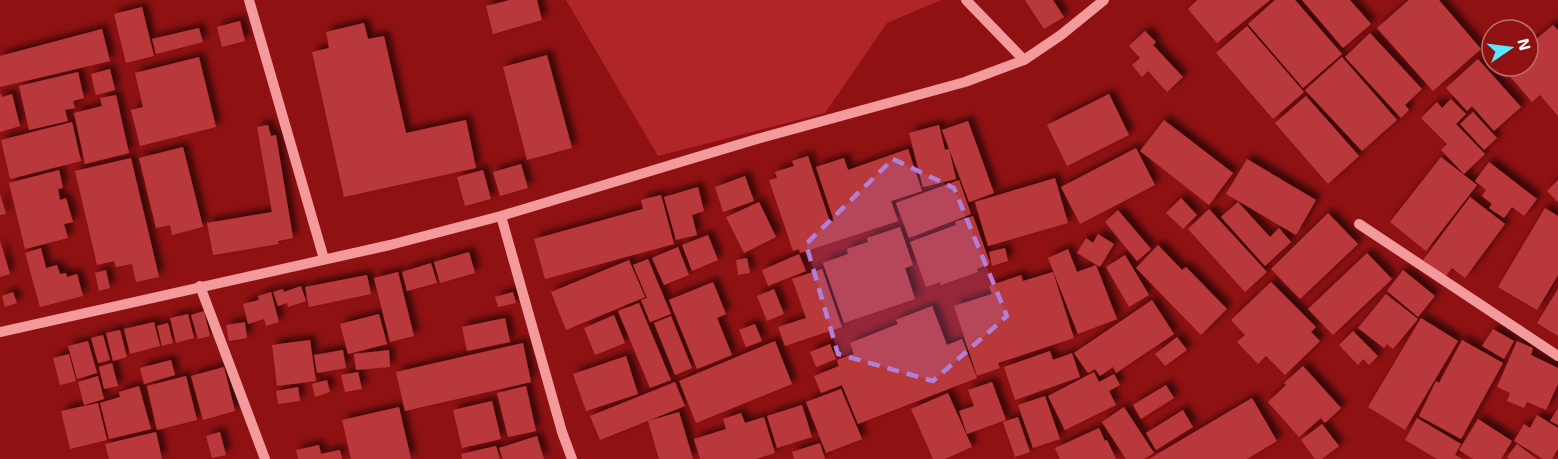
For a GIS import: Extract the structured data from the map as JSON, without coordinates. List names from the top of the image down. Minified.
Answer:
{"north":"right"}
